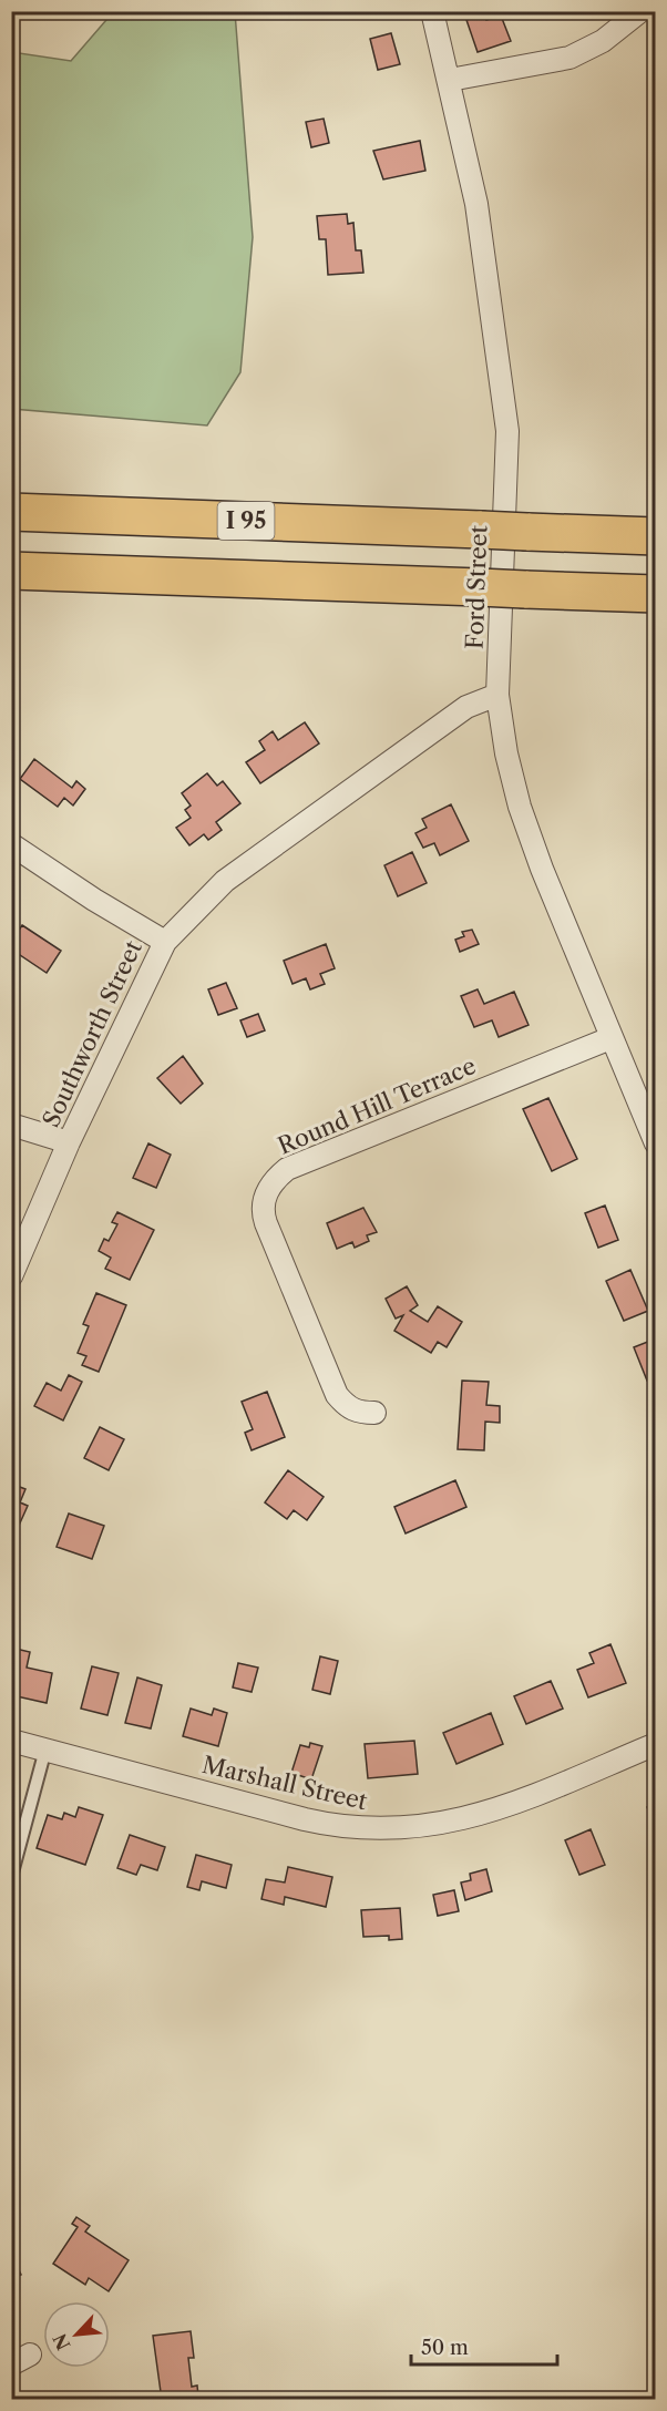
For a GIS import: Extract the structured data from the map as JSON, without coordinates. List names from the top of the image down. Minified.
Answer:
{"streets":{"highway":["I 95"],"street":["Ford Street","Southworth Street","Round Hill Terrace","Marshall Street"]},"crossings":[["Ford Street","Southworth Street"],["Ford Street","Round Hill Terrace"]],"scale_bar":"50 m","north":"bottom left"}
